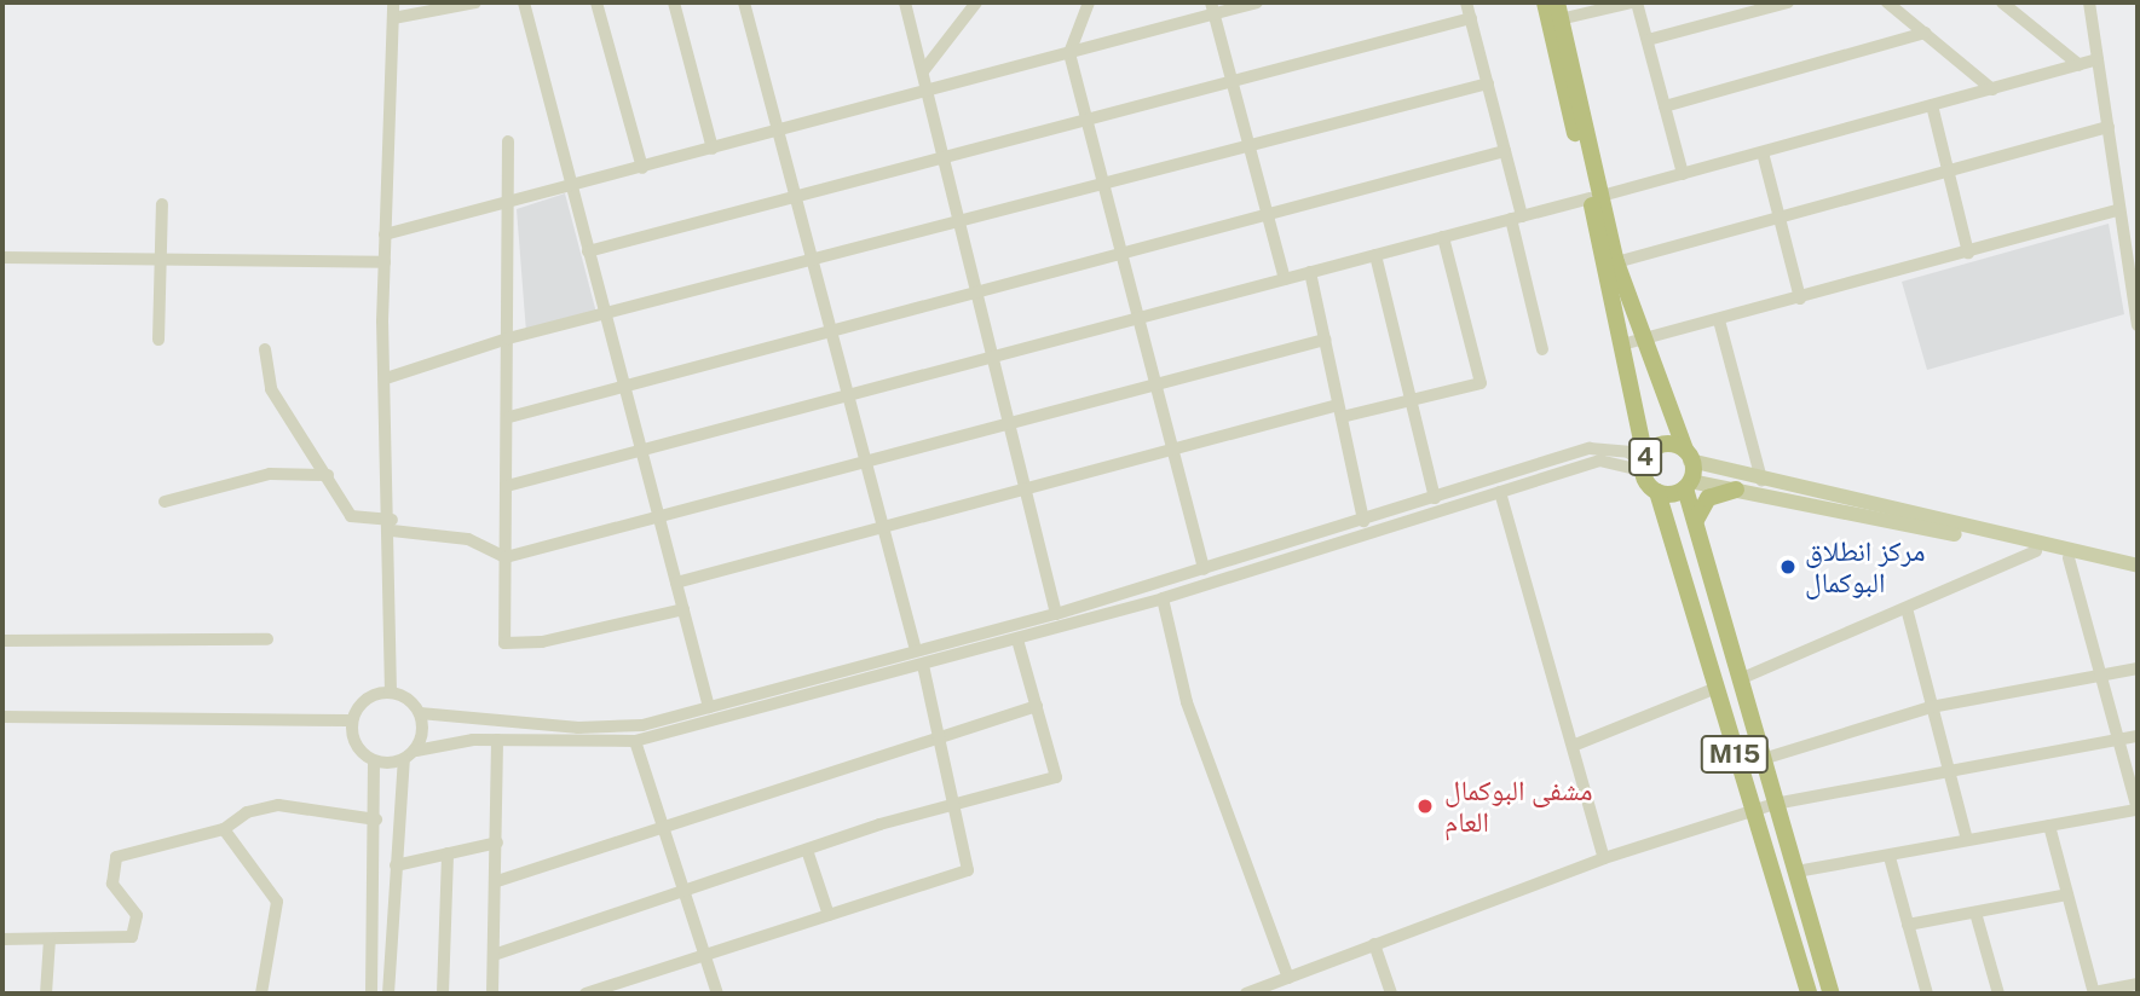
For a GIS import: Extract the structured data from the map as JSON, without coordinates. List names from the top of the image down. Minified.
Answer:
{"streets":{"highway":["4","M15"]},"crossings":[["4","M15"]],"places":["مركز انطلاق البوكمال","مشفى البوكمال العام"]}
